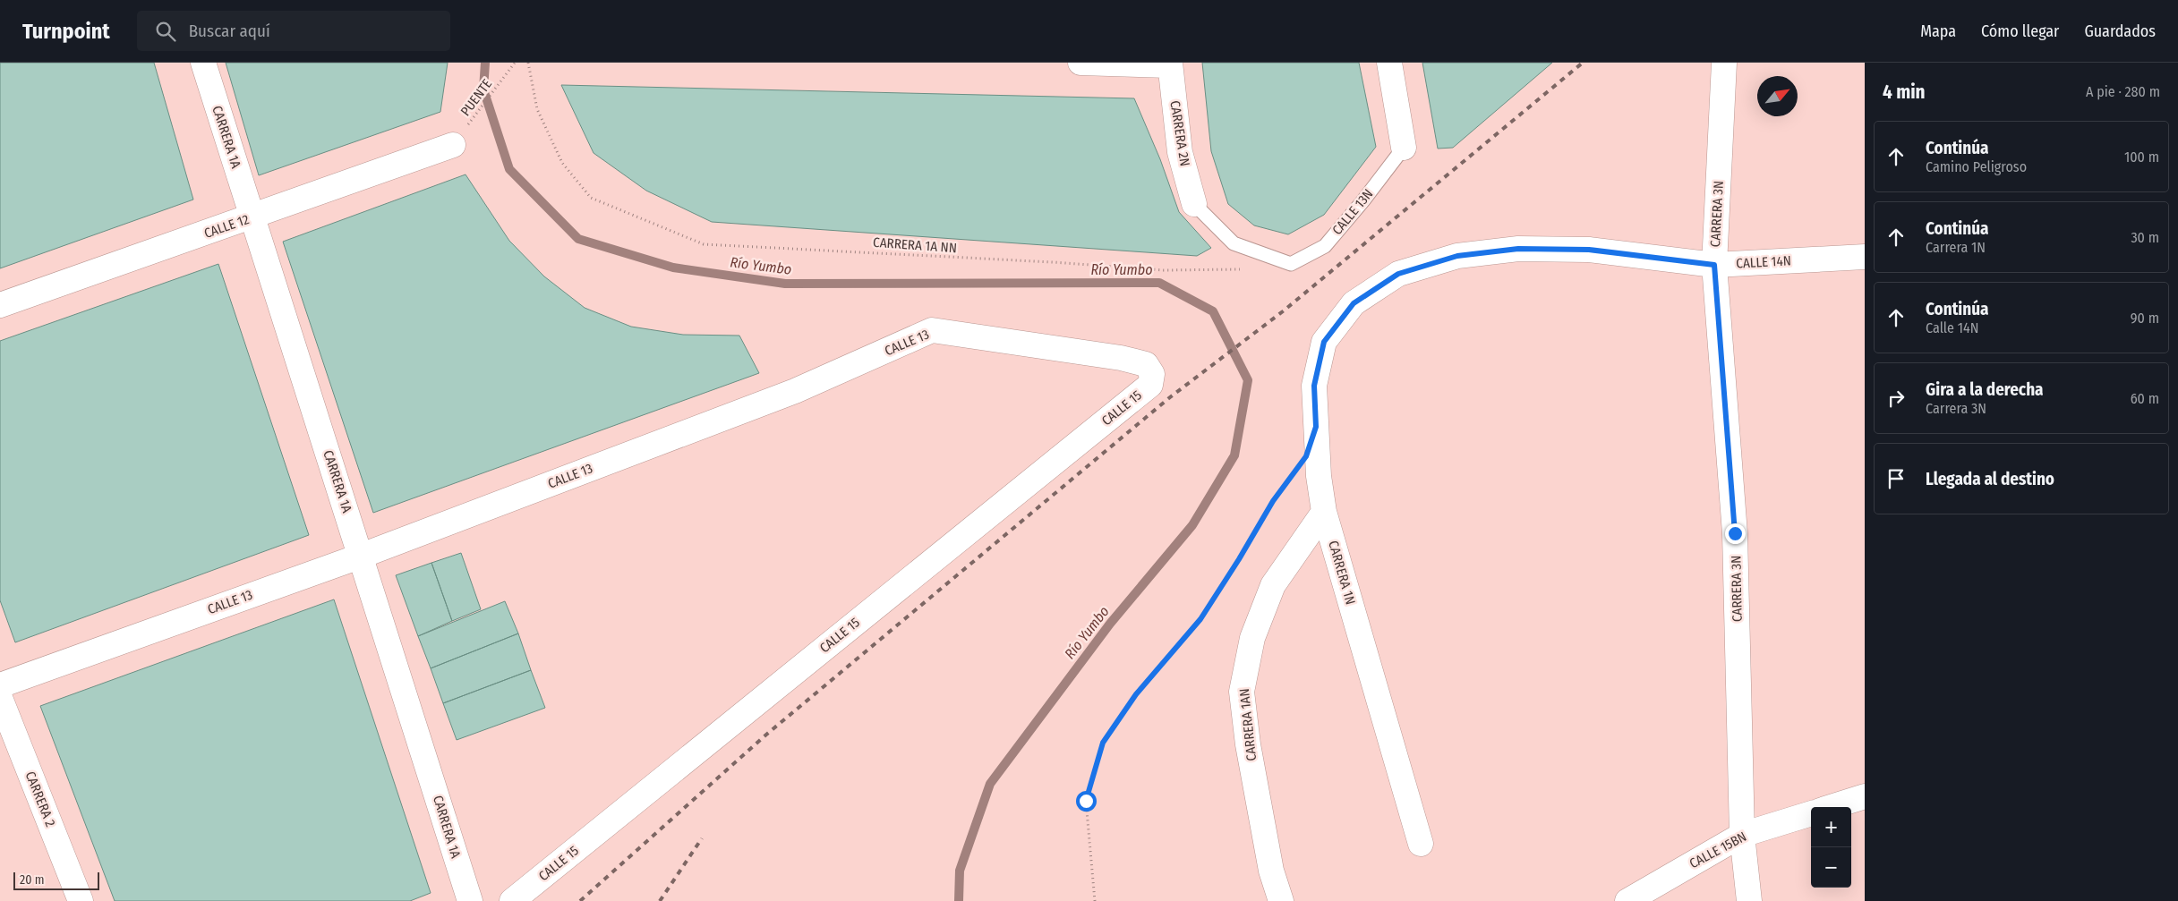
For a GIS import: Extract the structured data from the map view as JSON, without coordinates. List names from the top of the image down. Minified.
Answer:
{"streets":{"street":["CARRERA 2N","CARRERA 1A","CARRERA 3N","CALLE 12","CALLE 14N","CALLE 13","CALLE 15","CARRERA 1N","CARRERA 1AN","CARRERA 2","CALLE 15BN"],"lane":["CALLE 13N"],"path":["PUENTE","CARRERA 1A NN"]},"crossings":[["PUENTE","CALLE 12"],["CARRERA 2N","CALLE 13N"],["CARRERA 1A","CALLE 12"],["CARRERA 1A","CALLE 13"],["CARRERA 3N","CALLE 14N"],["CARRERA 3N","CALLE 15BN"],["CALLE 14N","CARRERA 1N"],["CALLE 13","CALLE 15"],["CARRERA 1N","CARRERA 1AN"]],"water":["Río Yumbo"],"scale_bar":"20 m","north":"top right","page":{"header":"Turnpoint","search":"Buscar aquí","nav":["Mapa","Cómo llegar","Guardados"],"heading":["4 min","A pie · 280 m"],"list":[["Continúa","Camino Peligroso","100 m"],["Continúa","Carrera 1N","30 m"],["Continúa","Calle 14N","90 m"],["Gira a la derecha","Carrera 3N","60 m"],"Llegada al destino"],"map_buttons":["+","−"],"scale":"20 m"}}
